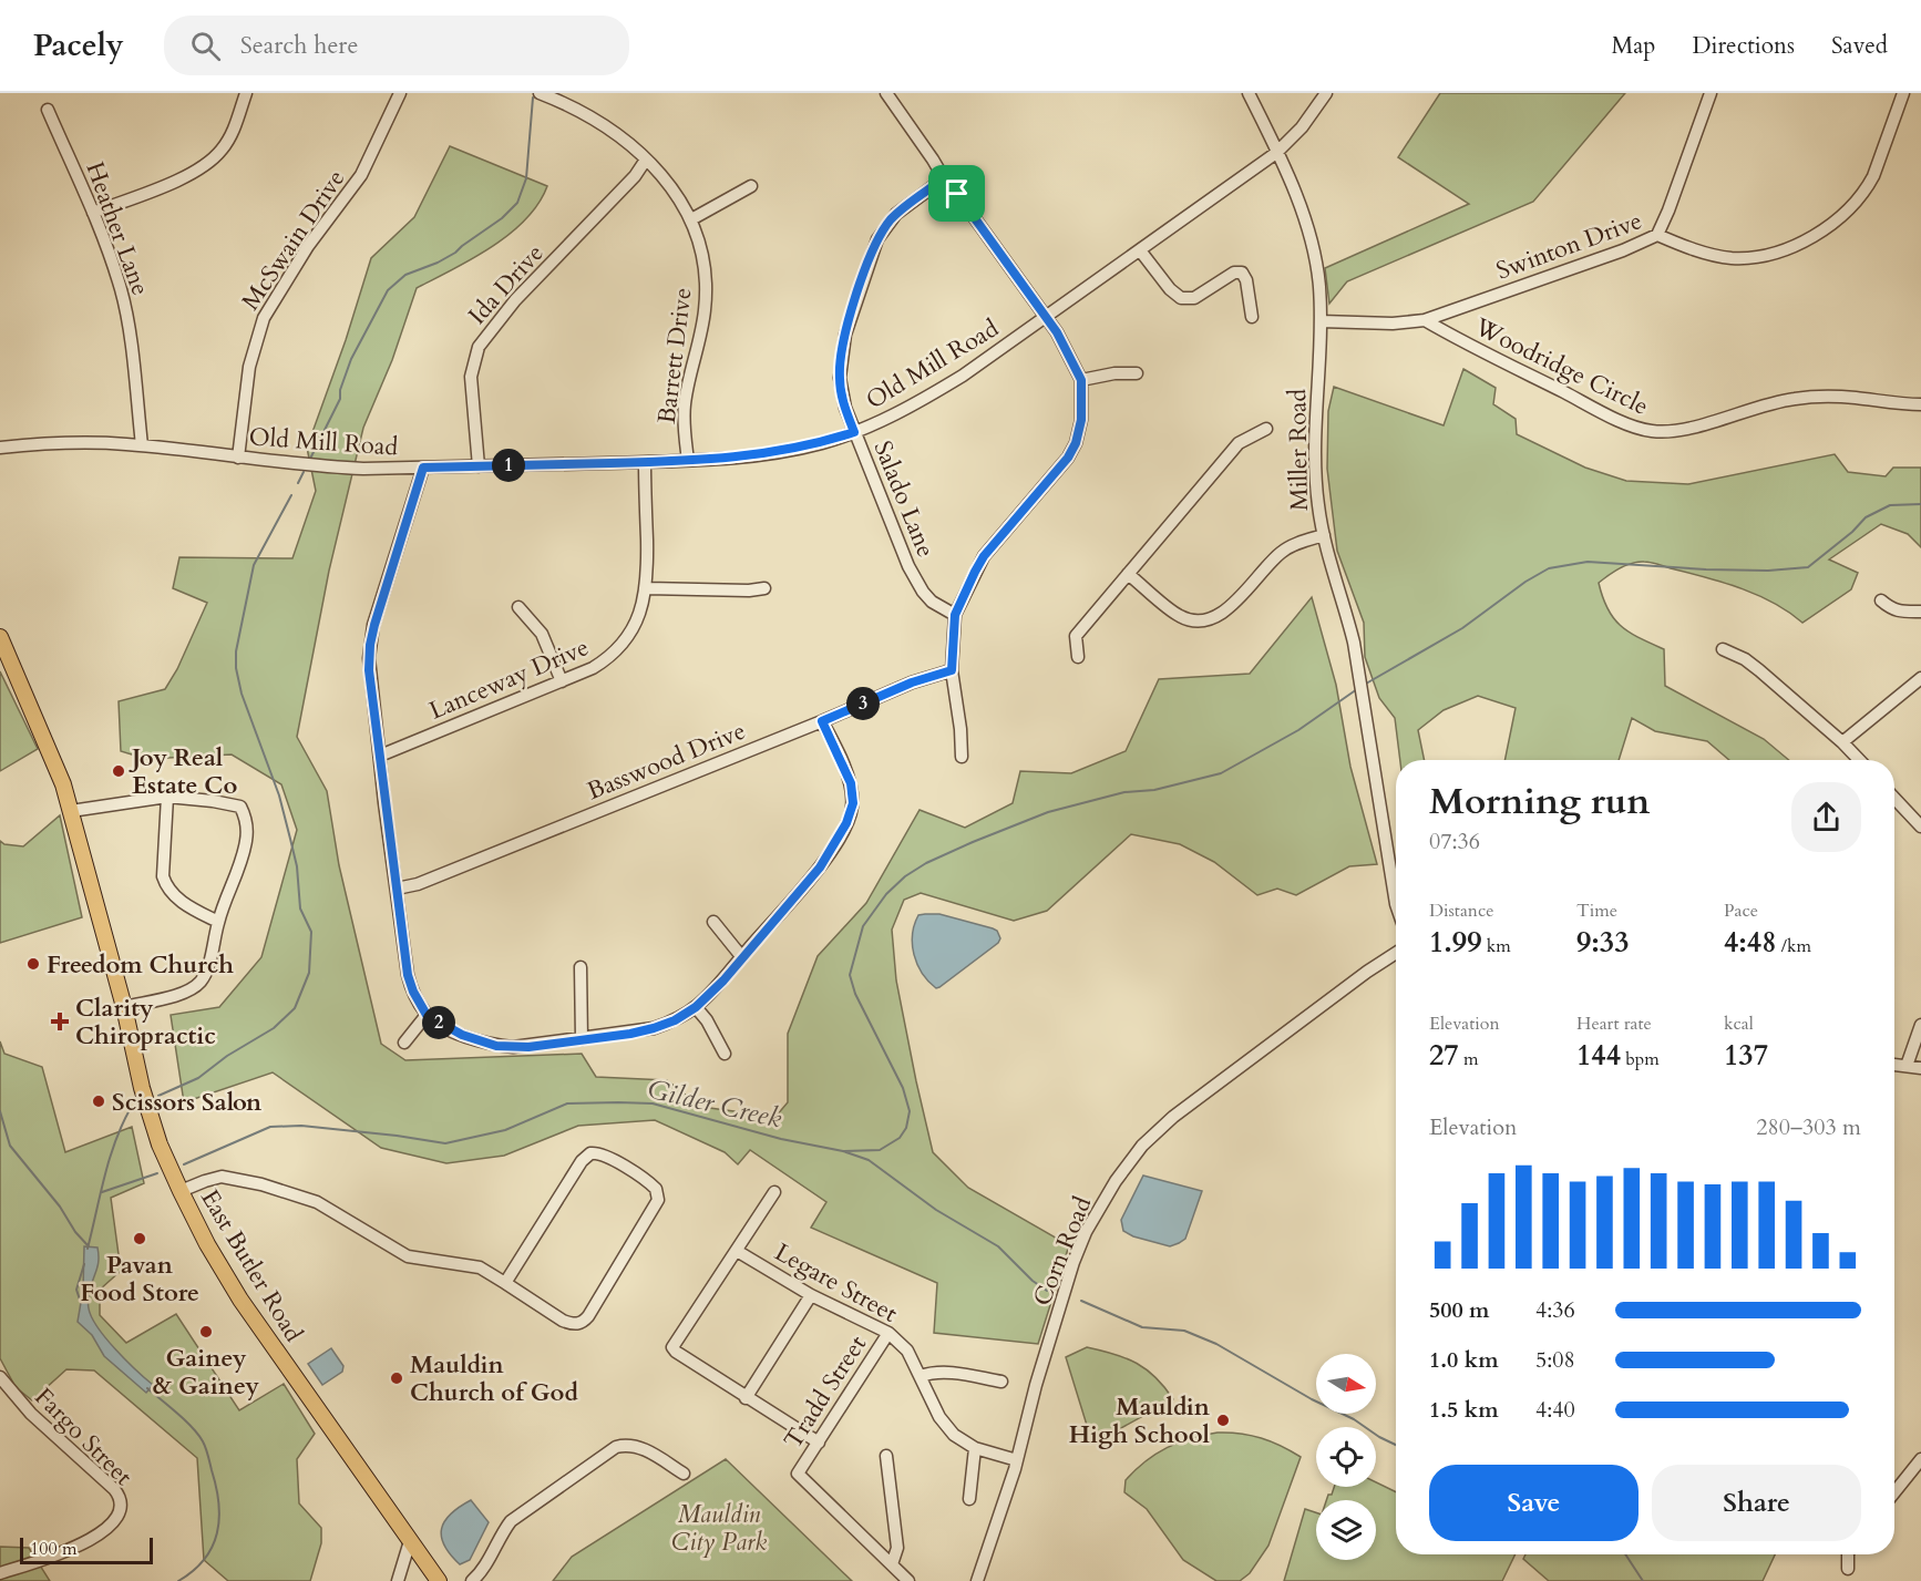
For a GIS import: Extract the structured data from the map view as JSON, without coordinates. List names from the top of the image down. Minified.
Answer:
{"streets":{"main road":["East Butler Road"],"street":["Heather Lane","McSwain Drive","Swinton Drive","Ida Drive","Barrett Drive","Old Mill Road","Woodridge Circle","Miller Road","Salado Lane","Lanceway Drive","Basswood Drive","Corn Road","Legare Street","Tradd Street","Fargo Street"]},"crossings":[["Heather Lane","Old Mill Road"],["McSwain Drive","Old Mill Road"],["Swinton Drive","Woodridge Circle"],["Swinton Drive","Miller Road"],["Ida Drive","Barrett Drive"],["Ida Drive","Old Mill Road"],["Barrett Drive","Old Mill Road"],["Old Mill Road","Miller Road"],["Old Mill Road","Salado Lane"],["Old Mill Road","Lanceway Drive"],["Corn Road","Legare Street"],["Legare Street","Tradd Street"]],"water":["Gilder Creek"],"parks":["Mauldin City Park"],"places":{"other":["Joy Real Estate Co","Freedom Church","Scissors Salon","Pavan Food Store","Gainey & Gainey","Mauldin Church of God","Mauldin High School"],"health":["Clarity Chiropractic"]},"scale_bar":"100 m","north":"right","page":{"header":"Pacely","search":"Search here","nav":["Map","Directions","Saved"],"pins":["1","3","2"],"heading":["Morning run","07:36"],"stats":[["Distance","1.99 km"],["Time","9:33"],["Pace","4:48 /km"],["Elevation","27 m"],["Heart rate","144 bpm"],["kcal","137"]],"chart":["Elevation","280–303 m"],"list":[{"name":"500 m","note":"4:36"},{"name":"1.0 km","note":"5:08"},{"name":"1.5 km","note":"4:40"}],"buttons":["Save","Share"],"scale":"100 m"}}
